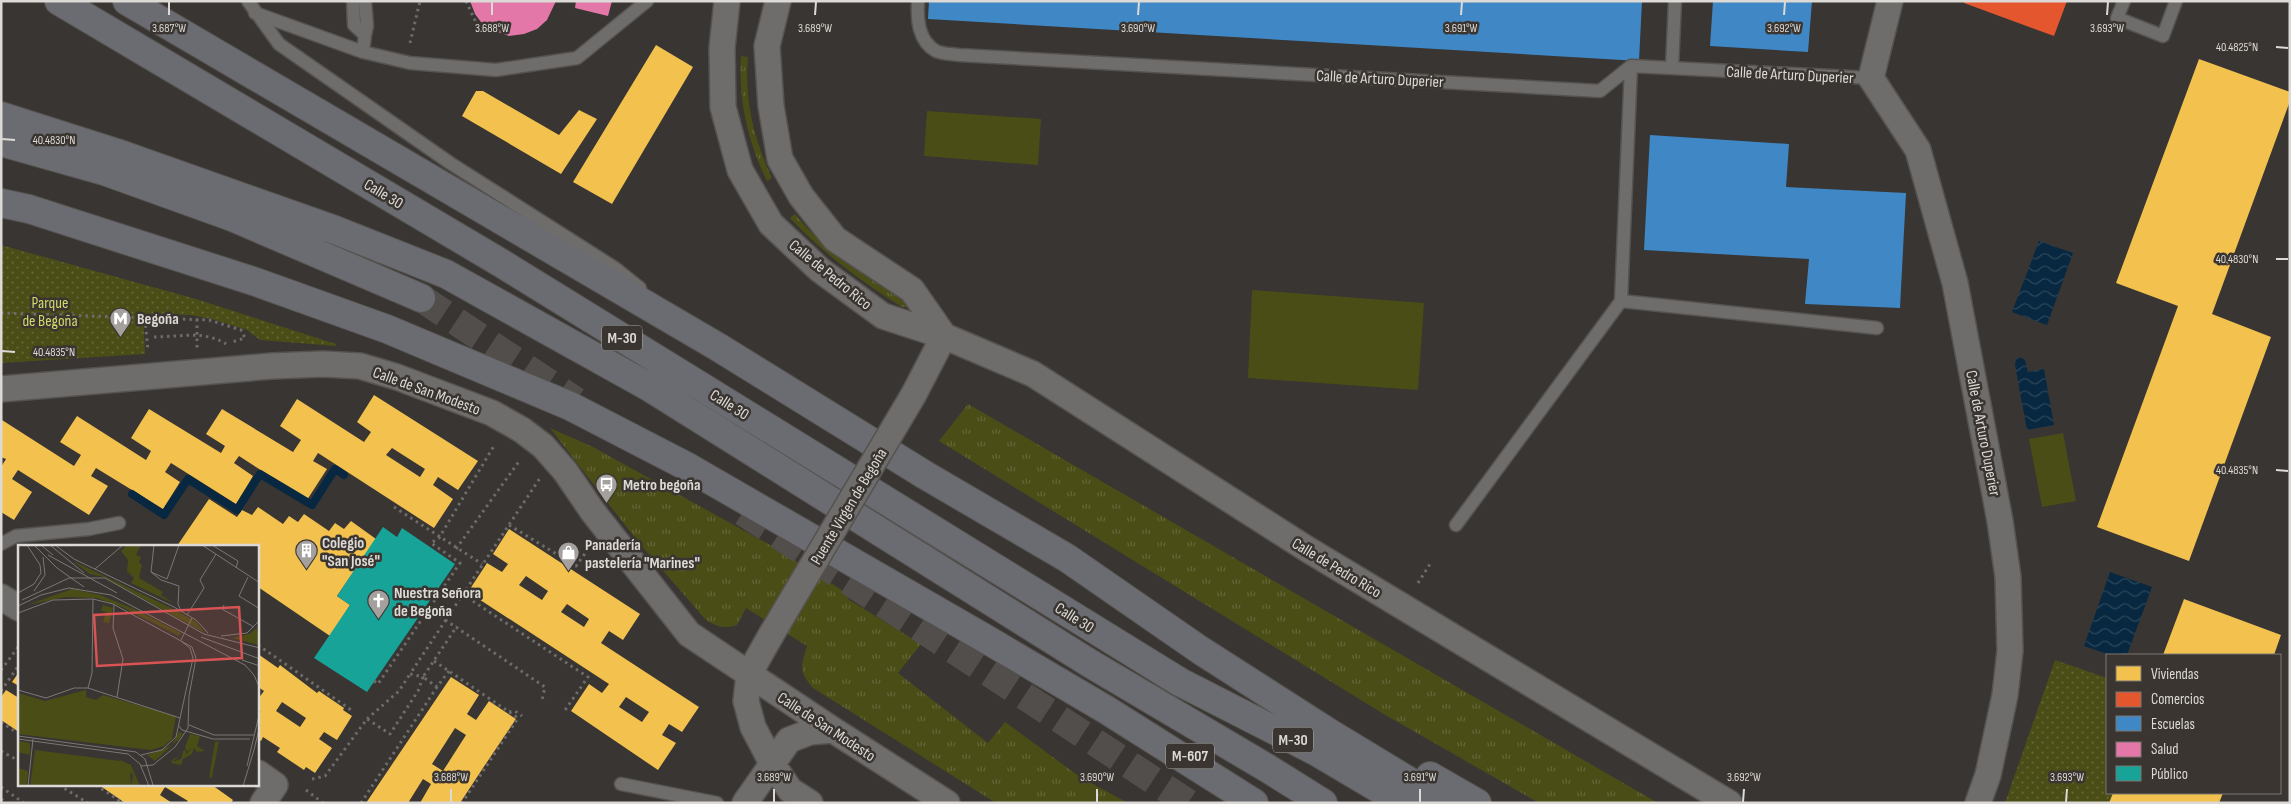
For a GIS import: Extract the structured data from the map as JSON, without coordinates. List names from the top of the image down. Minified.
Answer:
{"streets":{"highway":["Calle 30","M-30","M-607"],"street":["Calle de Arturo Duperier","Calle de Pedro Rico","Calle de San Modesto","Puente Virgen de Begoña"]},"crossings":[["Calle de Pedro Rico","Puente Virgen de Begoña"],["Calle de San Modesto","Puente Virgen de Begoña"]],"parks":["Parque de Begoña"],"places":{"metro station":["Begoña"],"bus stop":["Metro begoña"],"building":["Colegio \"San José\""],"shop":["Panadería pastelería \"Marines\""],"church":["Nuestra Señora de Begoña"]},"legend":["Viviendas","Comercios","Escuelas","Salud","Público"],"coordinates":["3.687°W","3.688°W","3.689°W","3.690°W","3.691°W","3.692°W","3.693°W","40.4825°N","40.4830°N","40.4835°N"]}
